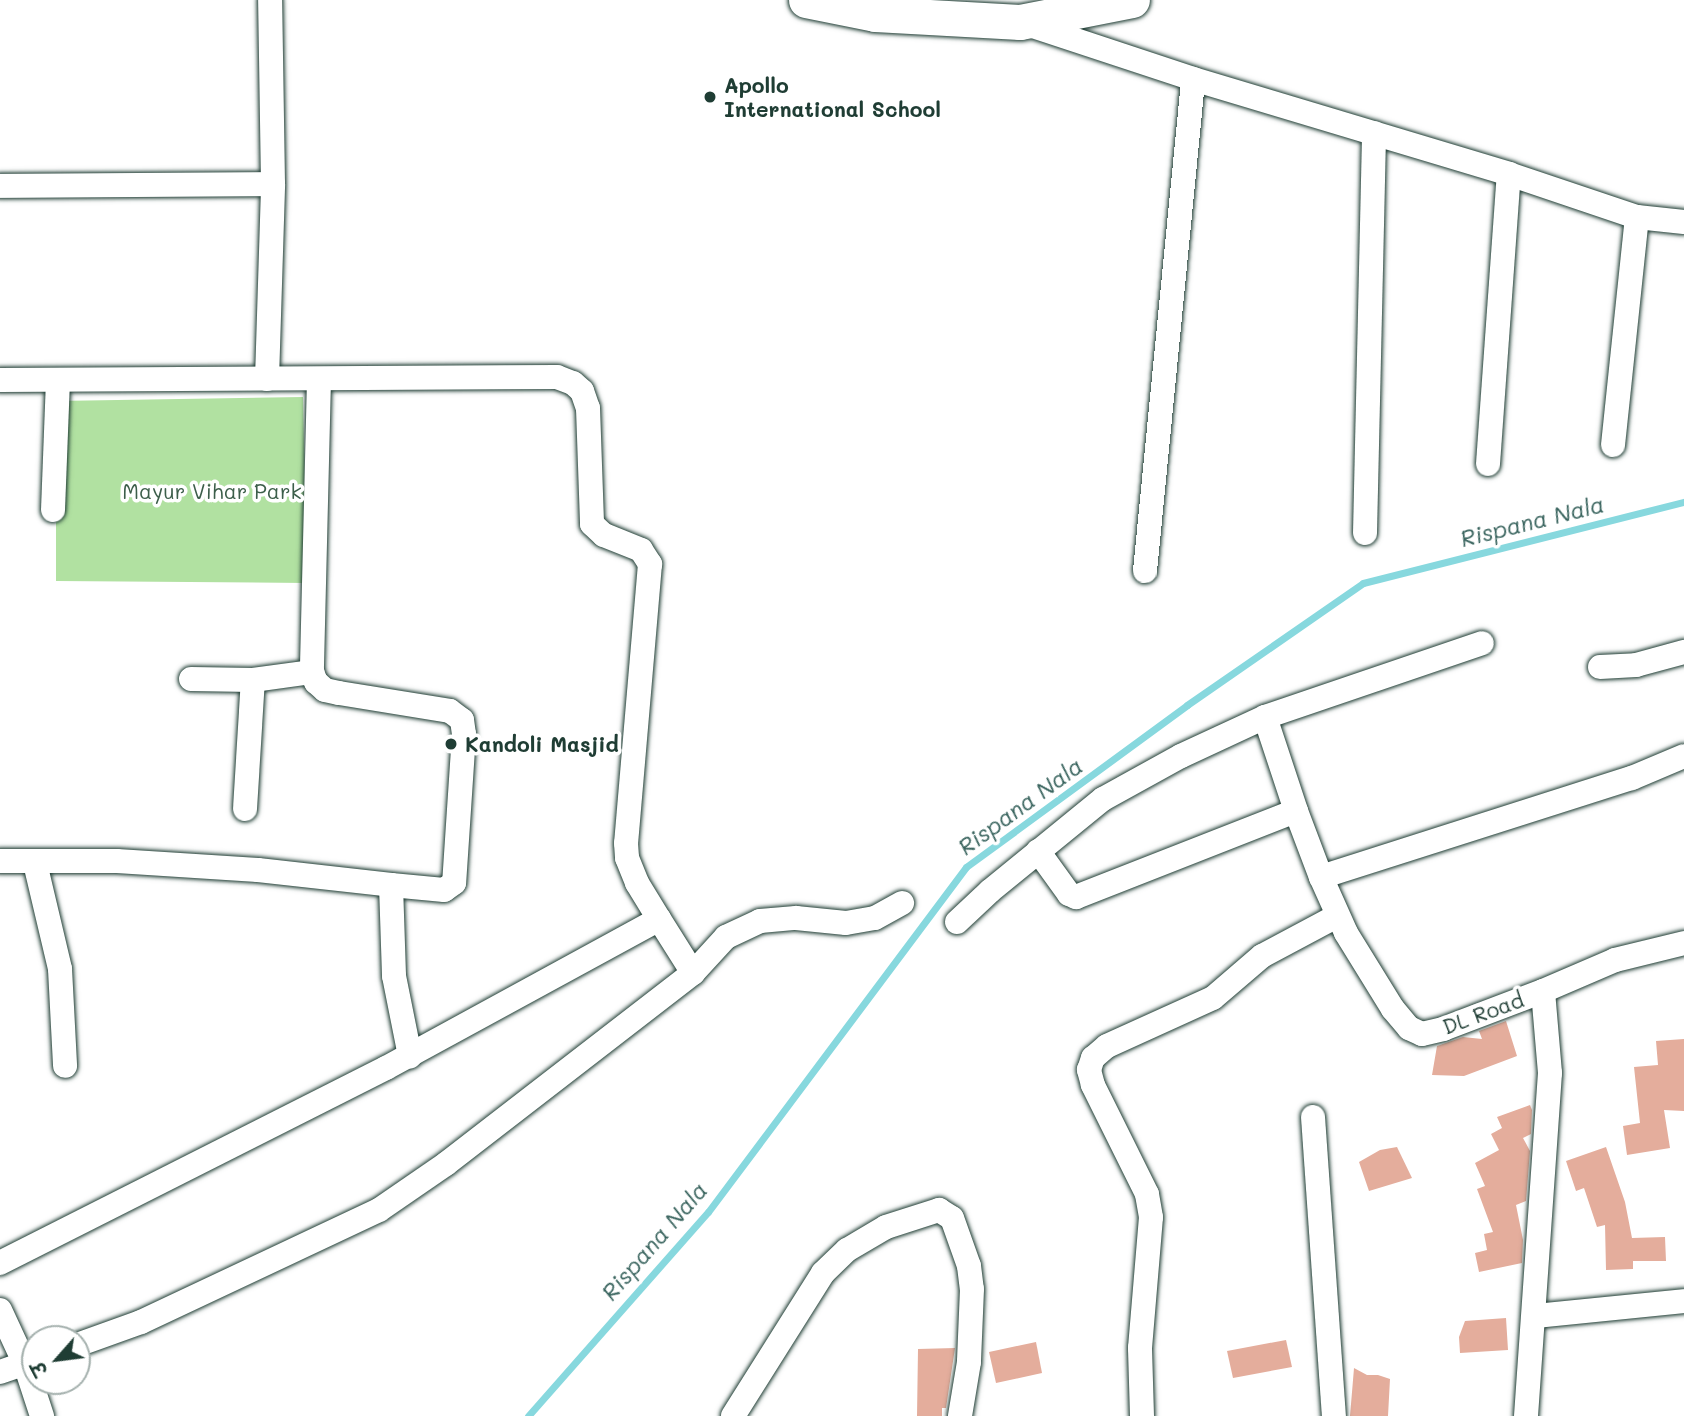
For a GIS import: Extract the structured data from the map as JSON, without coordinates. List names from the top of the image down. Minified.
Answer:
{"streets":{"street":["DL Road"]},"water":["Rispana Nala"],"parks":["Mayur Vihar Park"],"places":["Apollo International School","Kandoli Masjid"],"north":"bottom left"}
